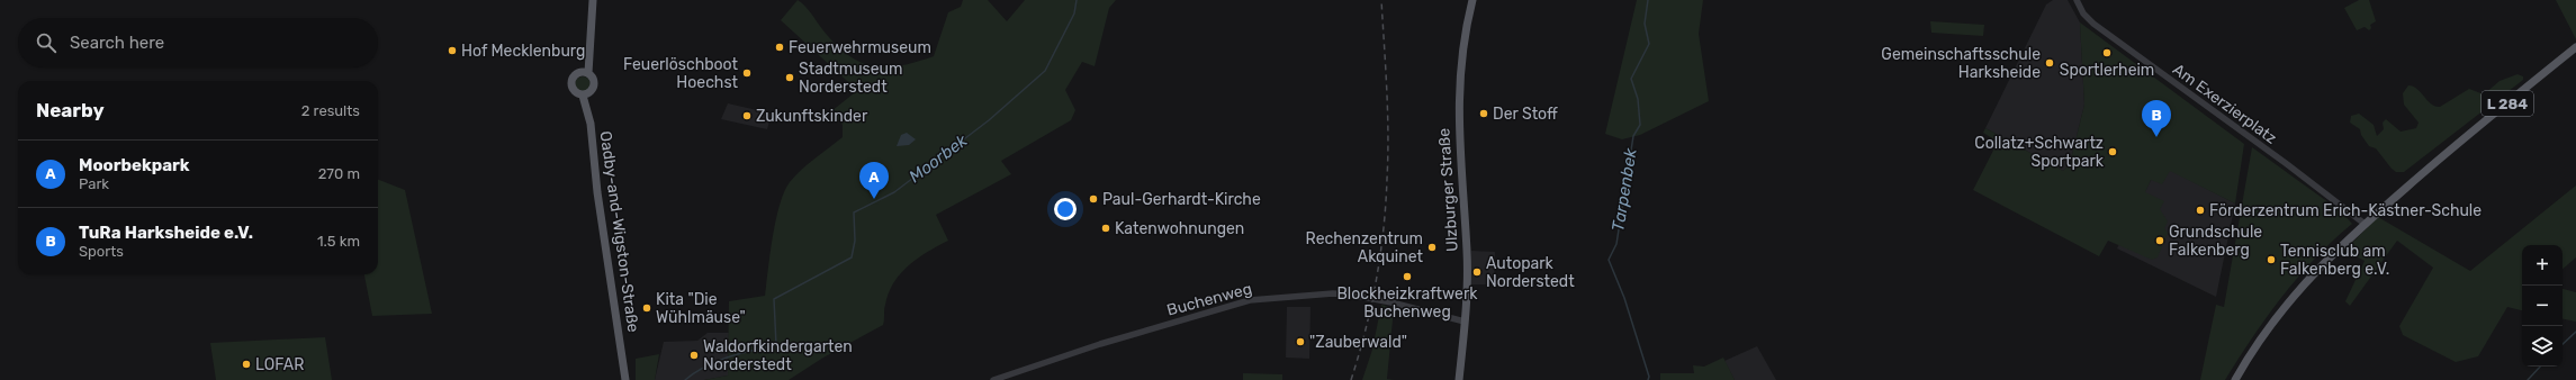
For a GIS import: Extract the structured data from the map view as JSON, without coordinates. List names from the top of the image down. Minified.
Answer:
{"streets":{"main road":["L 284","Ulzburger Straße","Oadby-and-Wigston-Straße"],"street":["Am Exerzierplatz","Buchenweg"]},"crossings":[["Am Exerzierplatz","L 284"],["Ulzburger Straße","Buchenweg"]],"water":["Moorbek","Tarpenbek"],"places":["Feuerwehrmuseum","Hof Mecklenburg","Sportlerheim","Gemeinschaftsschule Harksheide","Feuerlöschboot Hoechst","Stadtmuseum Norderstedt","Der Stoff","Zukunftskinder","Collatz+Schwartz Sportpark","Paul-Gerhardt-Kirche","Förderzentrum Erich-Kästner-Schule","Katenwohnungen","Grundschule Falkenberg","Rechenzentrum Akquinet","Tennisclub am Falkenberg e.V.","Autopark Norderstedt","Blockheizkraftwerk Buchenweg","Kita \"Die Wühlmäuse\"","\"Zauberwald\"","Waldorfkindergarten Norderstedt","LOFAR"],"page":{"search":"Search here","heading":["Nearby","2 results"],"pins":["B","A"],"list":[{"mark":"A","name":"Moorbekpark","note":"Park","value":"270 m"},{"mark":"B","name":"TuRa Harksheide e.V.","note":"Sports","value":"1.5 km"}],"map_buttons":["+","−"]}}
